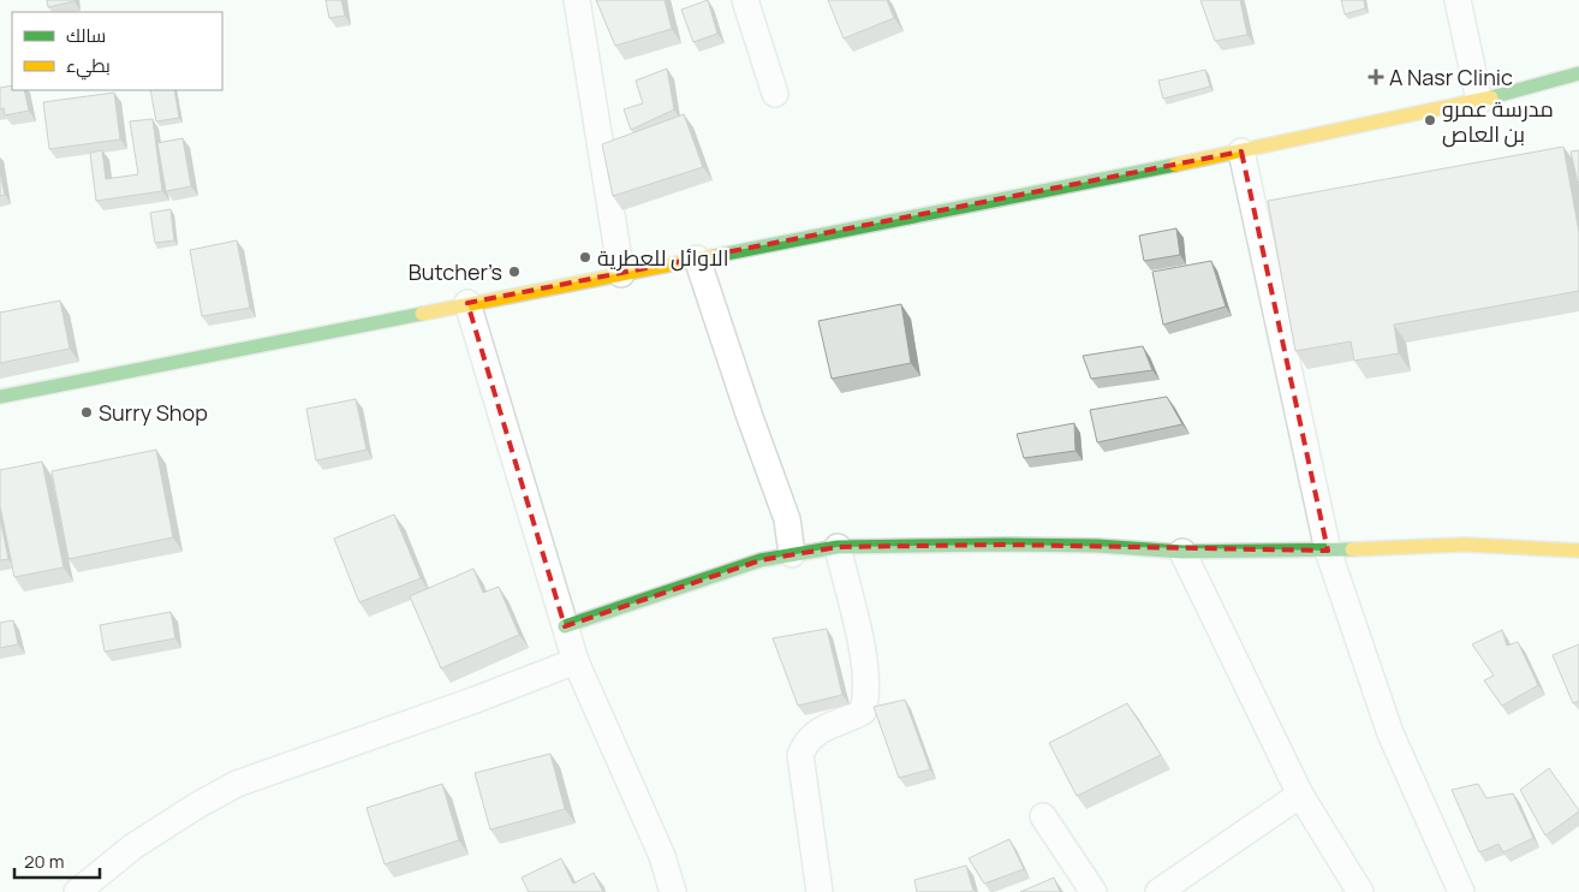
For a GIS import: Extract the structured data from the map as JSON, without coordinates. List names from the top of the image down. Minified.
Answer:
{"places":{"health":["A Nasr Clinic"],"other":["مدرسة عمرو بن العاص","الاوائل للعطرية","Butcher’s","Surry Shop"]},"legend":["سالك","بطيء"],"scale_bar":"20 m"}
